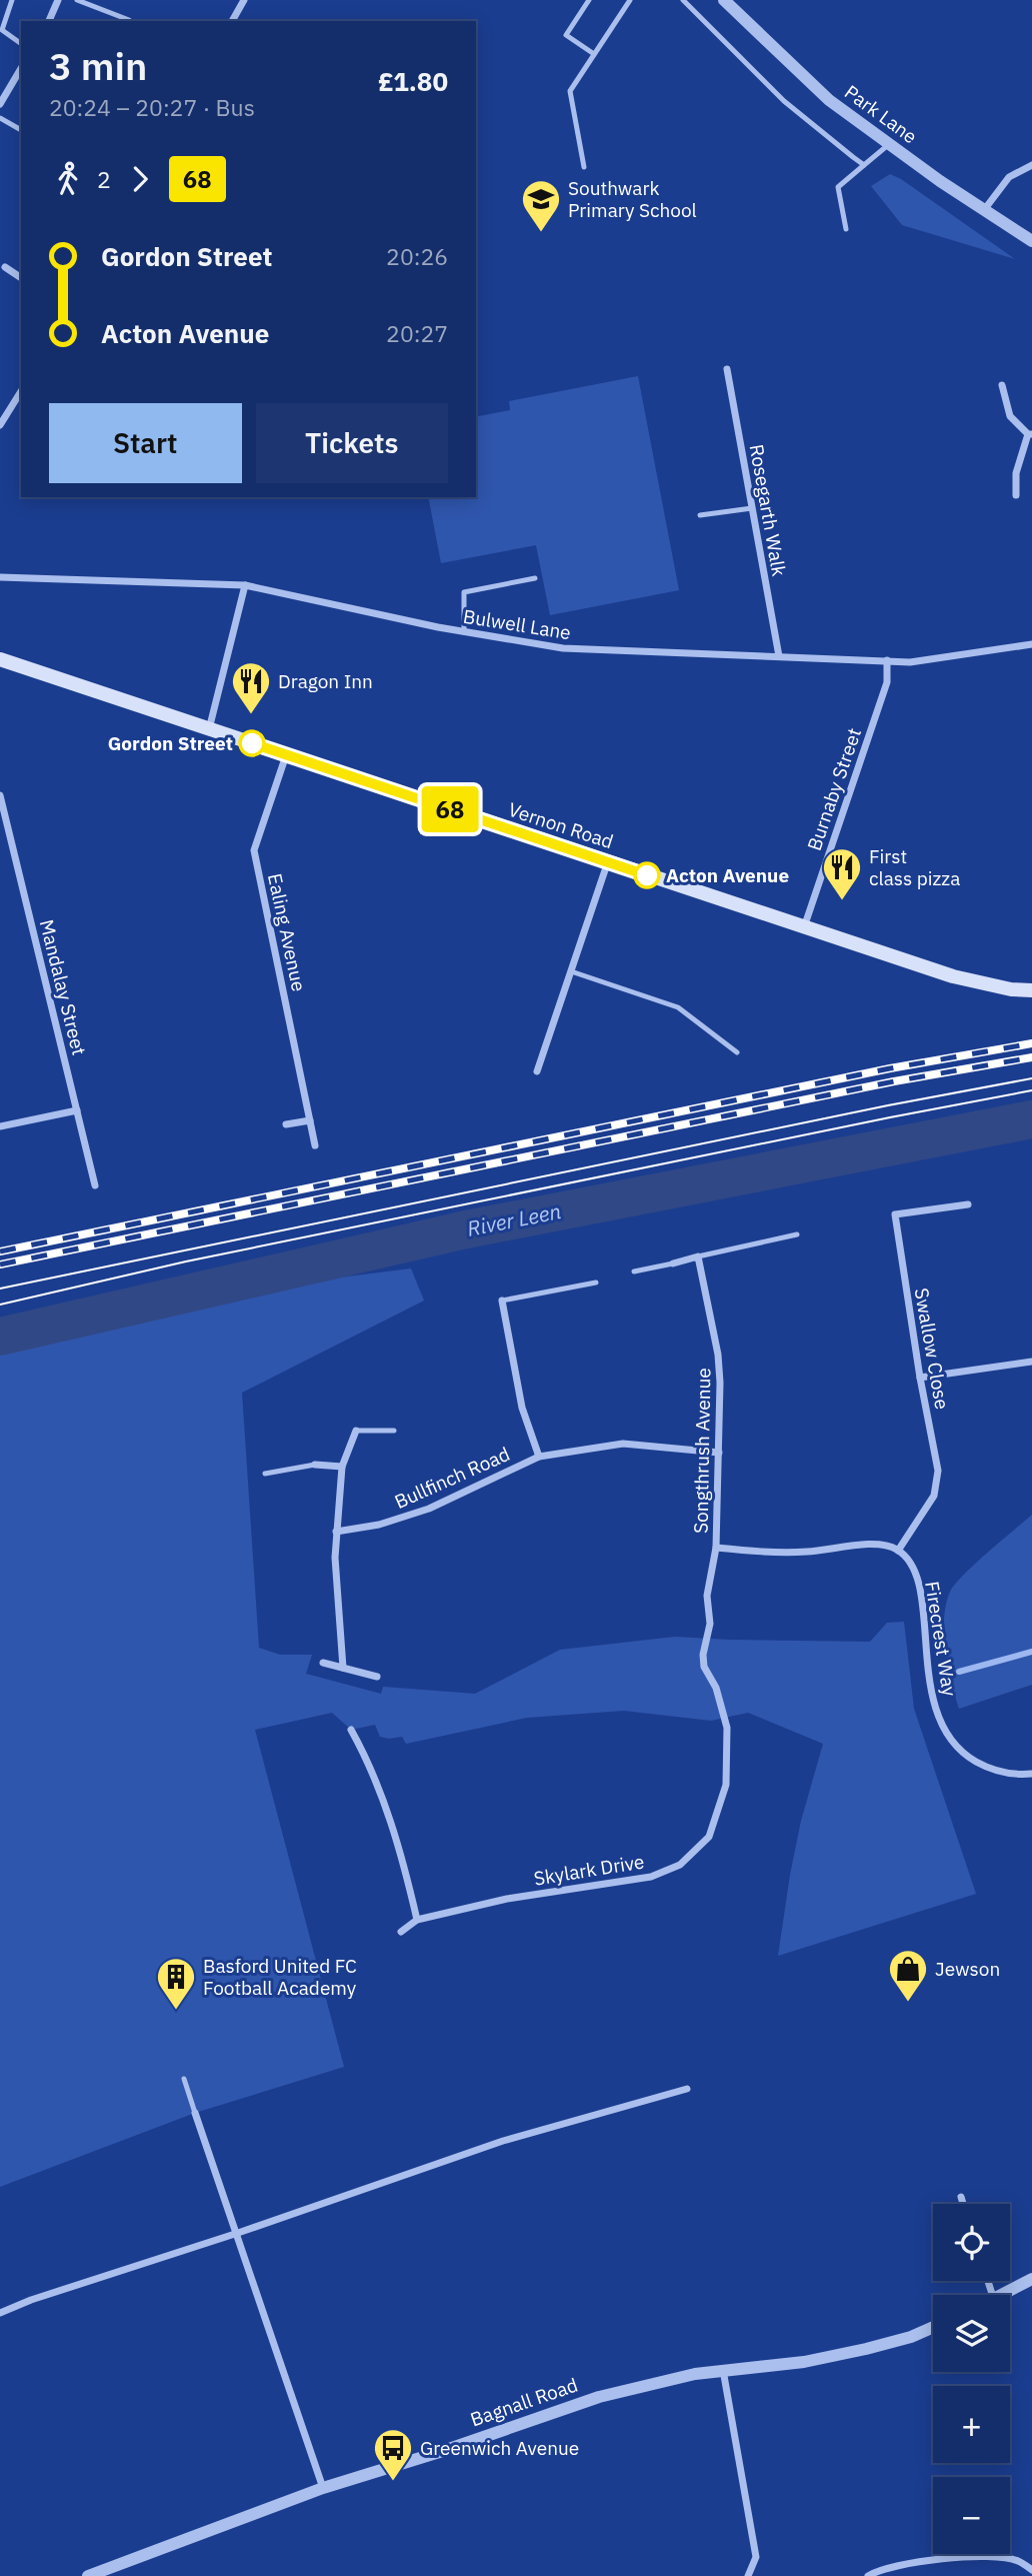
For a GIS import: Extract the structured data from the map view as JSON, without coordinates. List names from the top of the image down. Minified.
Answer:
{"streets":{"main road":["Vernon Road"],"street":["Park Lane","Rosegarth Walk","Bulwell Lane","Burnaby Street","Ealing Avenue","Mandalay Street","Swallow Close","Songthrush Avenue","Bullfinch Road","Firecrest Way","Skylark Drive","Bagnall Road"]},"crossings":[["Rosegarth Walk","Bulwell Lane"],["Bulwell Lane","Burnaby Street"],["Burnaby Street","Vernon Road"],["Vernon Road","Ealing Avenue"],["Swallow Close","Firecrest Way"],["Songthrush Avenue","Bullfinch Road"],["Songthrush Avenue","Skylark Drive"]],"water":["River Leen"],"places":{"school or university":["Southwark Primary School"],"restaurant":["Dragon Inn","First class pizza"],"other":["Gordon Street","Acton Avenue"],"shop":["Jewson"],"building":["Basford United FC Football Academy"],"bus stop":["Greenwich Avenue"]},"lines":["bus line 68"],"page":{"on_map":"68","heading":["3 min","20:24 – 20:27 · Bus","£1.80"],"legs":["2","68"],"list":[{"name":"Gordon Street","value":"20:26"},{"name":"Acton Avenue","value":"20:27"}],"buttons":["Start","Tickets"],"map_buttons":["+","−"]}}
